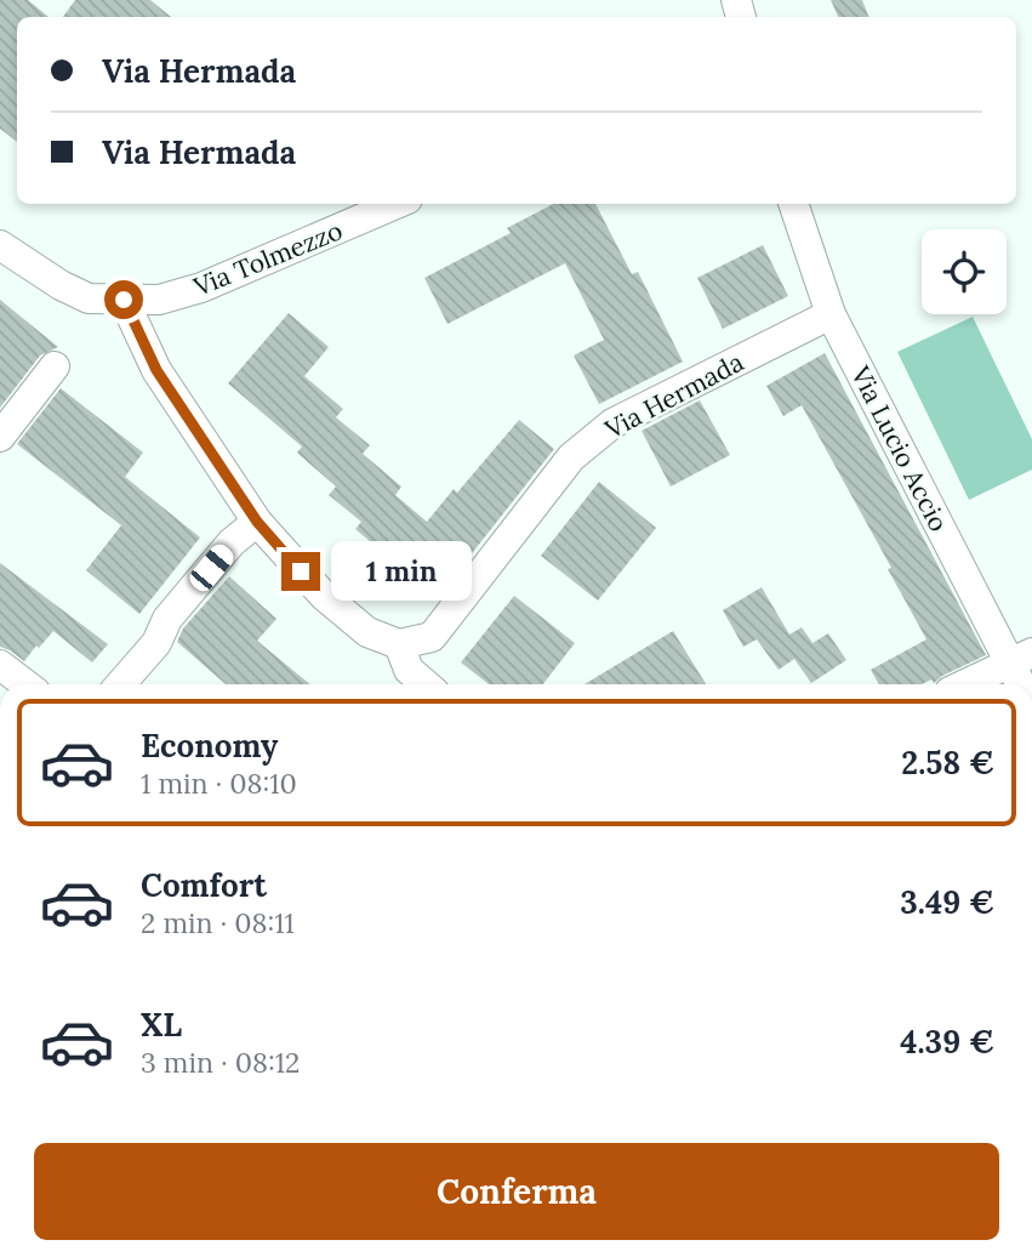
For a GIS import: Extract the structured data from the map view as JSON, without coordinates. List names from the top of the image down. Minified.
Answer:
{"streets":{"street":["Via Tolmezzo","Via Hermada","Via Lucio Accio"]},"crossings":[["Via Hermada","Via Lucio Accio"]],"page":{"banner":["Via Hermada","Via Hermada"],"bubble":"1 min","list":[{"name":"Economy","note":"1 min · 08:10","value":"2.58 €"},{"name":"Comfort","note":"2 min · 08:11","value":"3.49 €"},{"name":"XL","note":"3 min · 08:12","value":"4.39 €"}],"buttons":"Conferma"}}
